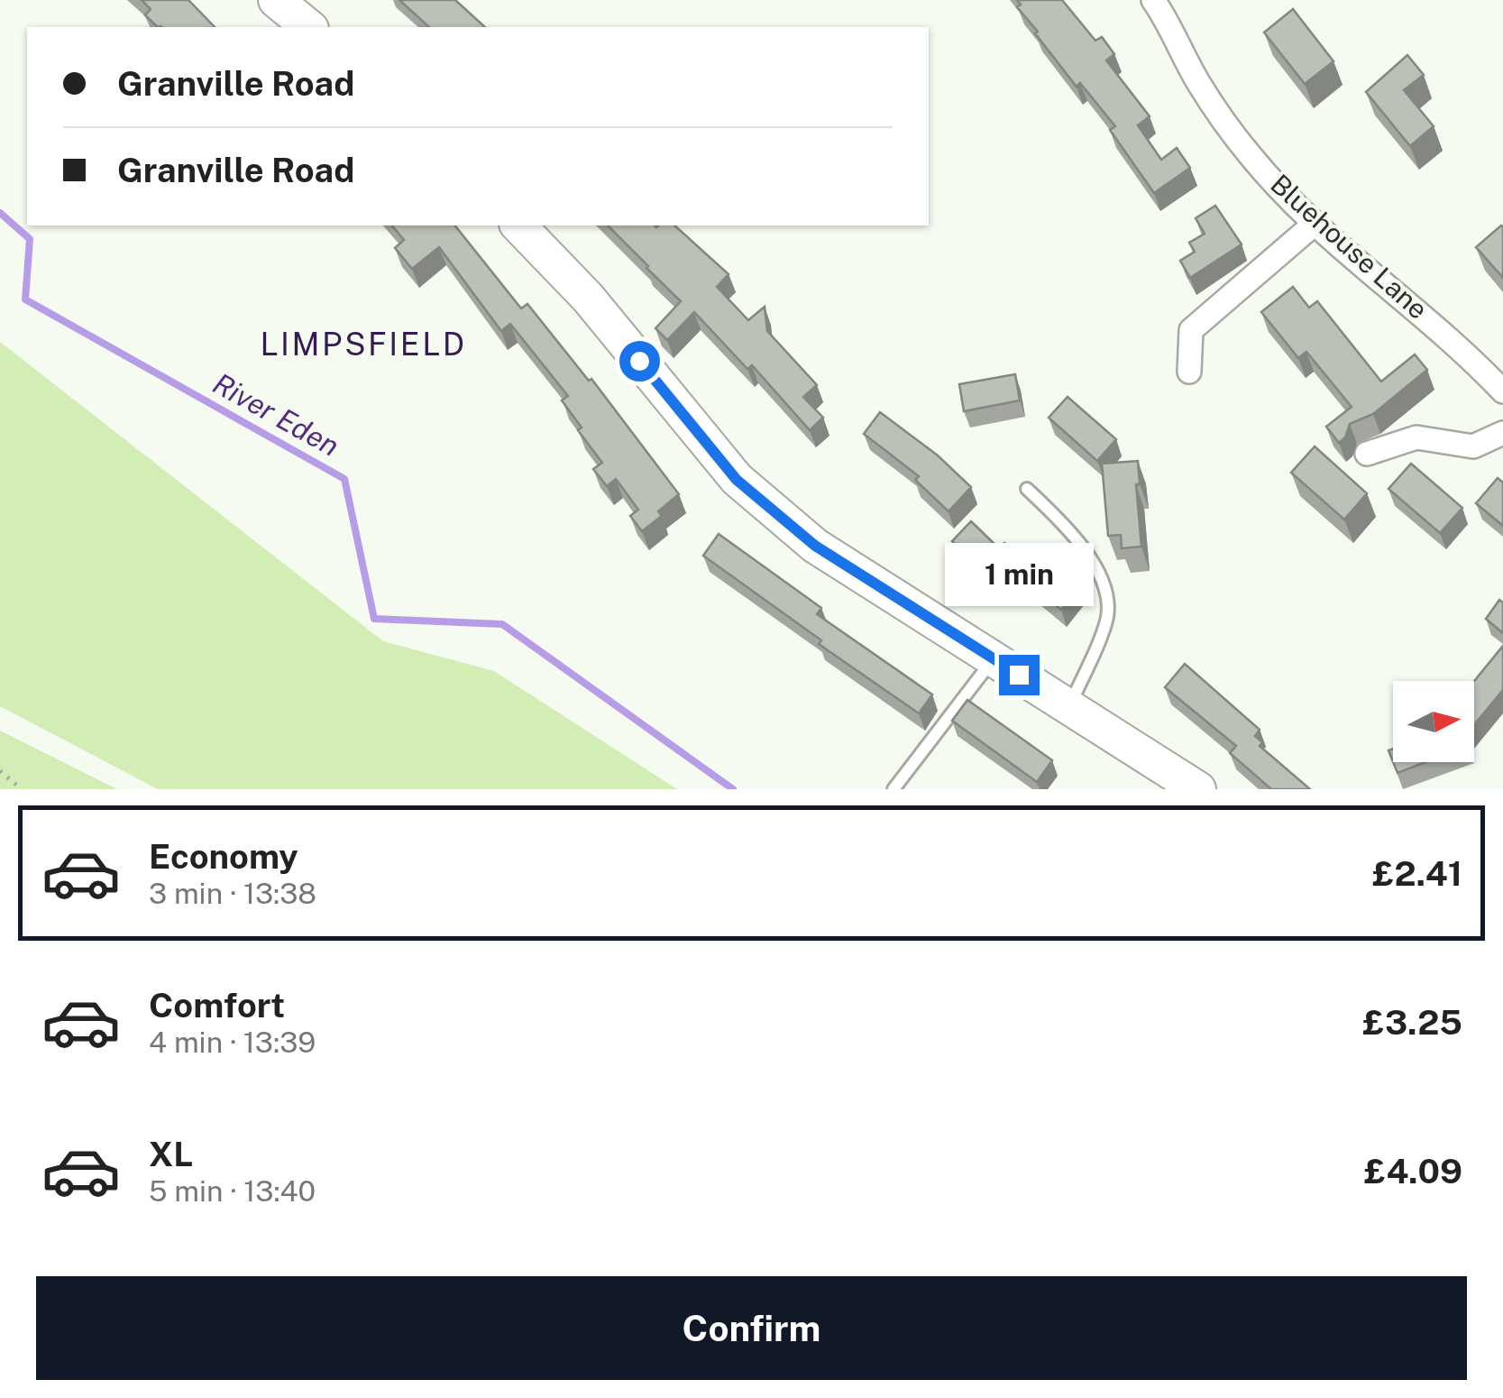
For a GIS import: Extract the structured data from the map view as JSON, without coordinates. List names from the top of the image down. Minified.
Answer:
{"streets":{"street":["Bluehouse Lane"]},"districts":["LIMPSFIELD"],"water":["River Eden"],"north":"right","page":{"banner":["Granville Road","Granville Road"],"bubble":"1 min","list":[{"name":"Economy","note":"3 min · 13:38","value":"£2.41"},{"name":"Comfort","note":"4 min · 13:39","value":"£3.25"},{"name":"XL","note":"5 min · 13:40","value":"£4.09"}],"buttons":"Confirm"}}
